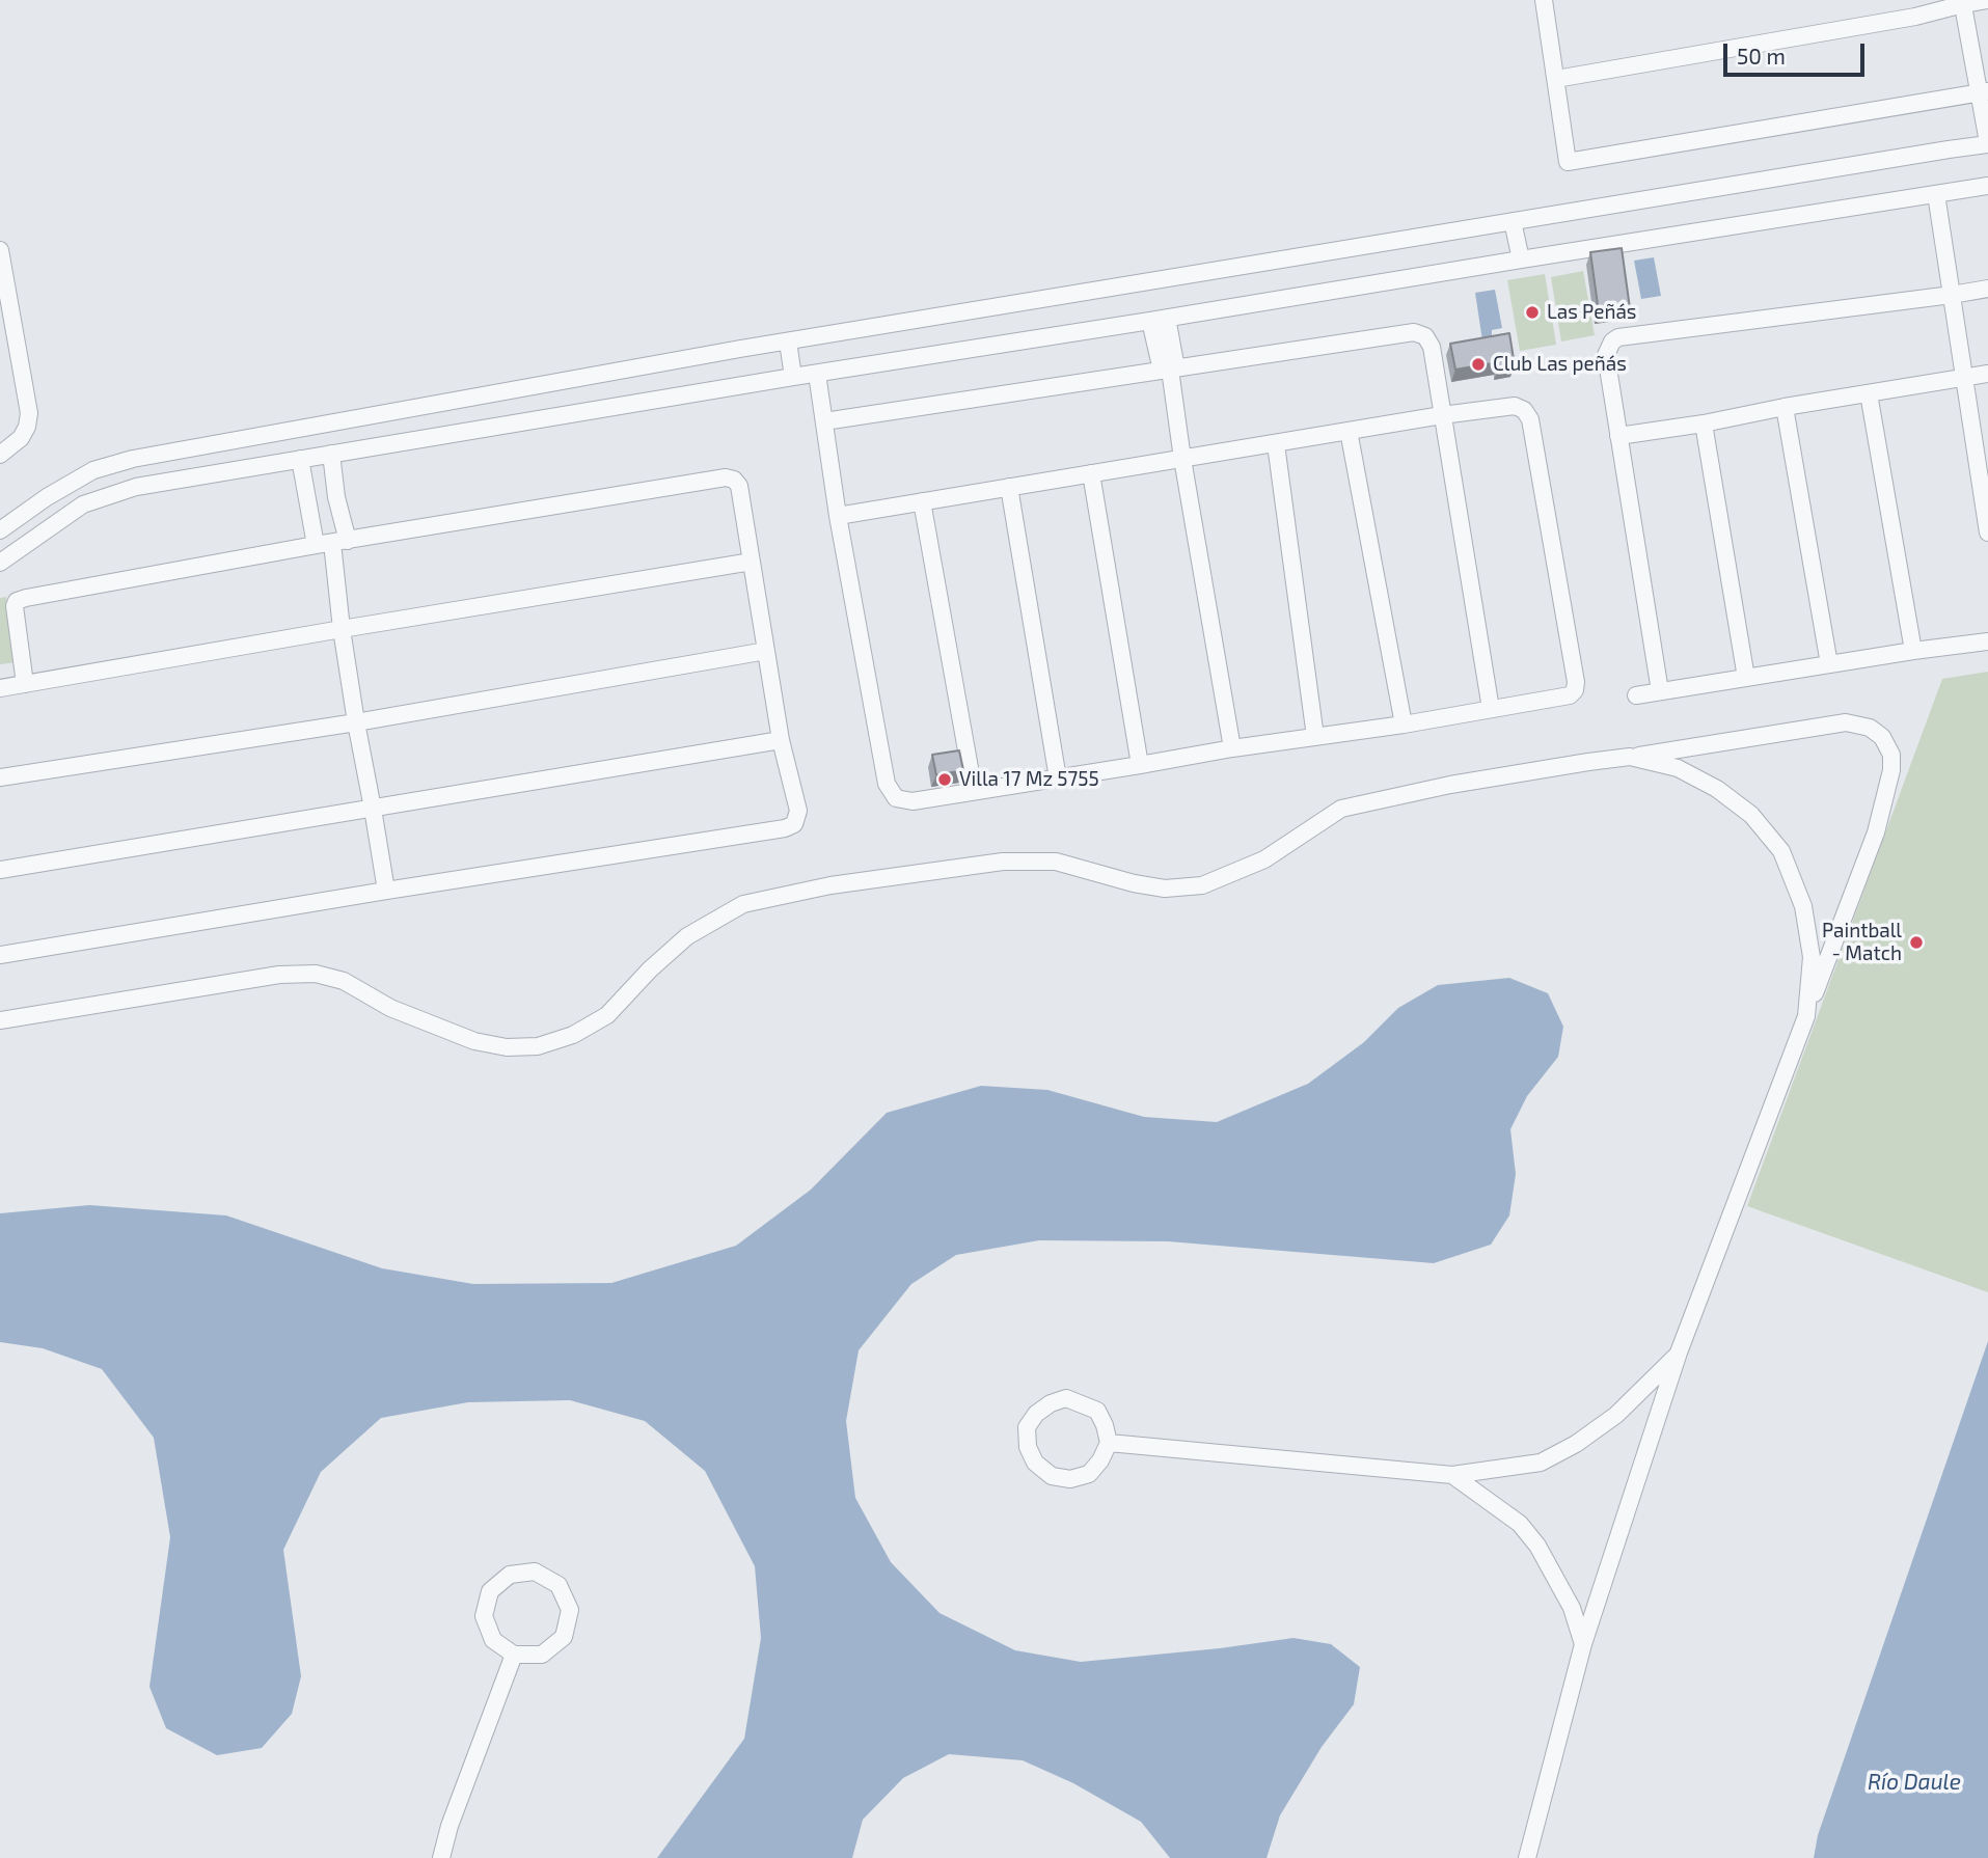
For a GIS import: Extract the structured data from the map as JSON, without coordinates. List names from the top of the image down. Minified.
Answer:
{"water":["Río Daule"],"places":["Las Peñás","Club Las peñás","Villa 17 Mz 5755","Paintball - Match"],"scale_bar":"50 m"}
